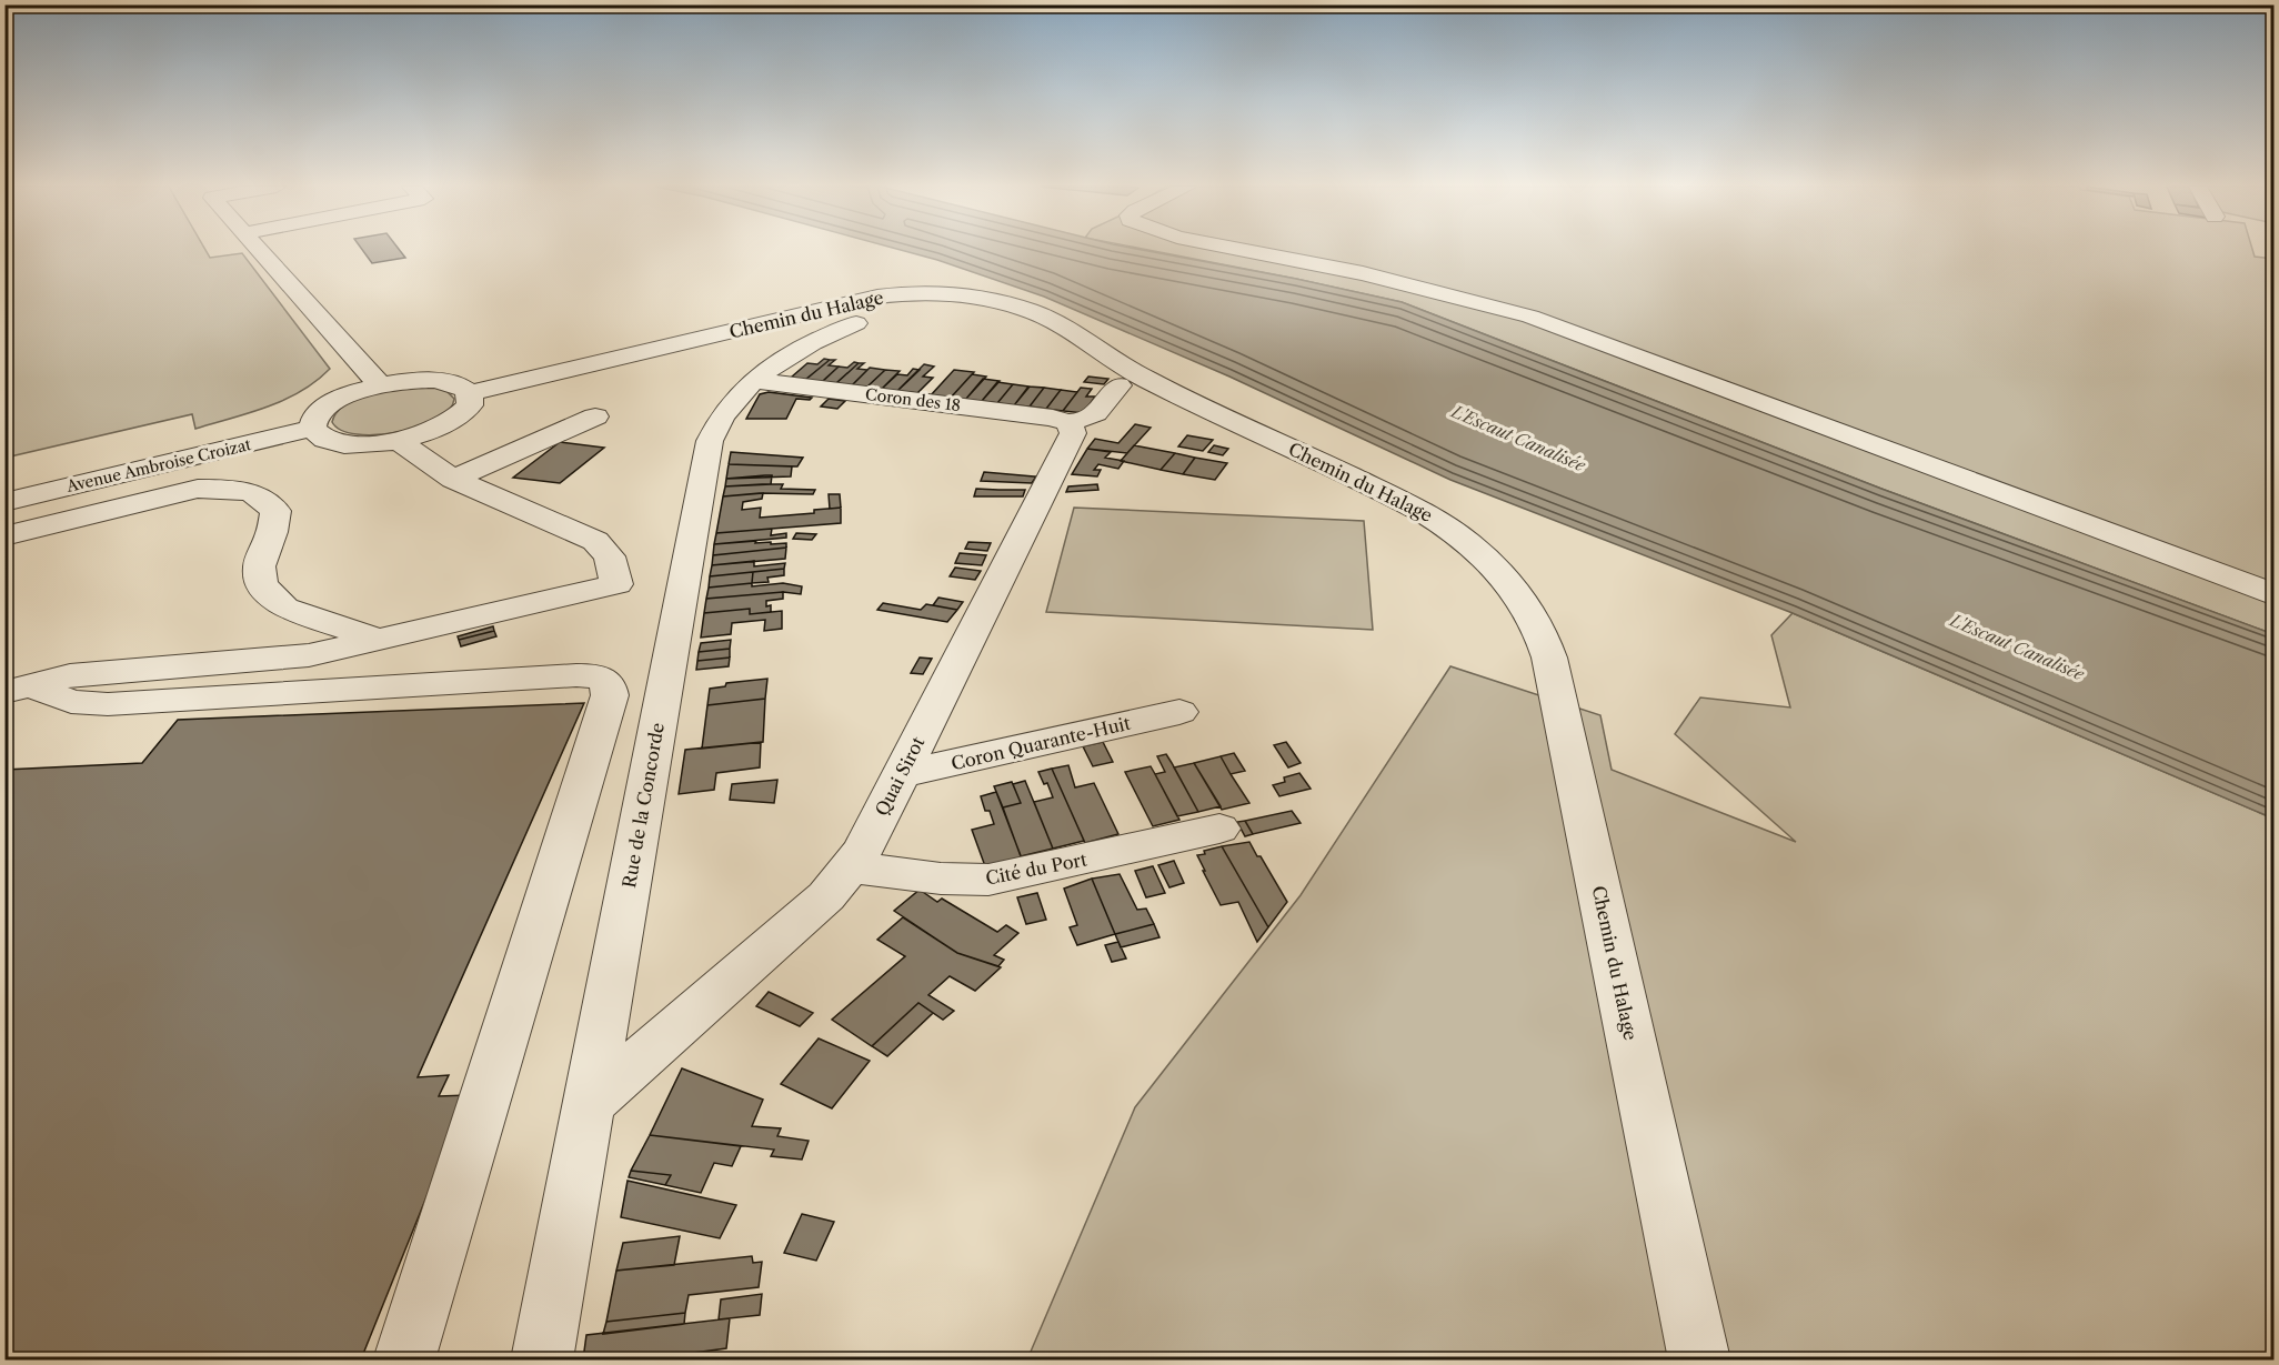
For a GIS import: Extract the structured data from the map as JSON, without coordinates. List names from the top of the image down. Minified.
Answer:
{"streets":{"street":["Chemin du Halage","Coron des 18","Avenue Ambroise Croizat","Coron Quarante-Huit","Quai Sirot","Rue de la Concorde","Cité du Port"]},"crossings":[["Coron des 18","Quai Sirot"],["Coron des 18","Rue de la Concorde"],["Coron Quarante-Huit","Quai Sirot"],["Quai Sirot","Rue de la Concorde"],["Quai Sirot","Cité du Port"]],"water":["L'Escaut Canalisée"]}
